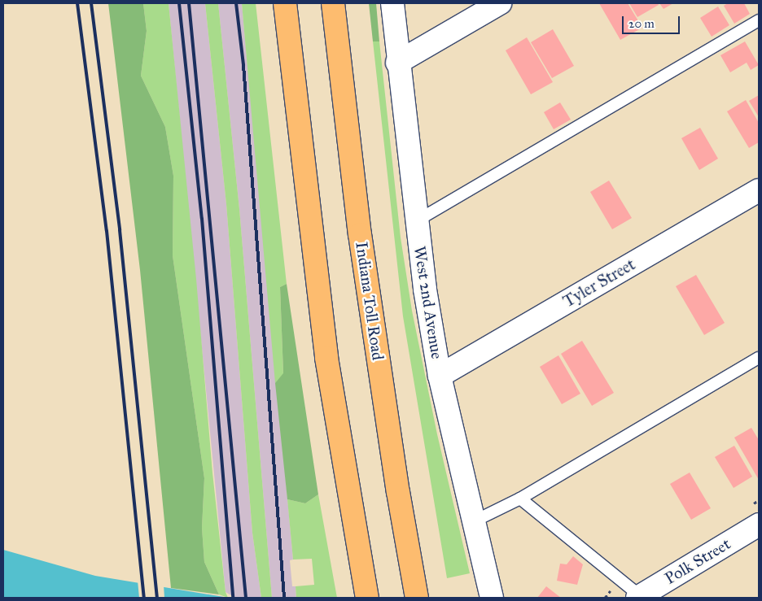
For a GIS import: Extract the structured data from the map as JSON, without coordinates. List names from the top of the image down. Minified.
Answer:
{"streets":{"highway":["Indiana Toll Road"],"street":["Tyler Street","West 2nd Avenue","Polk Street"]},"crossings":[["Tyler Street","West 2nd Avenue"]],"scale_bar":"20 m"}
